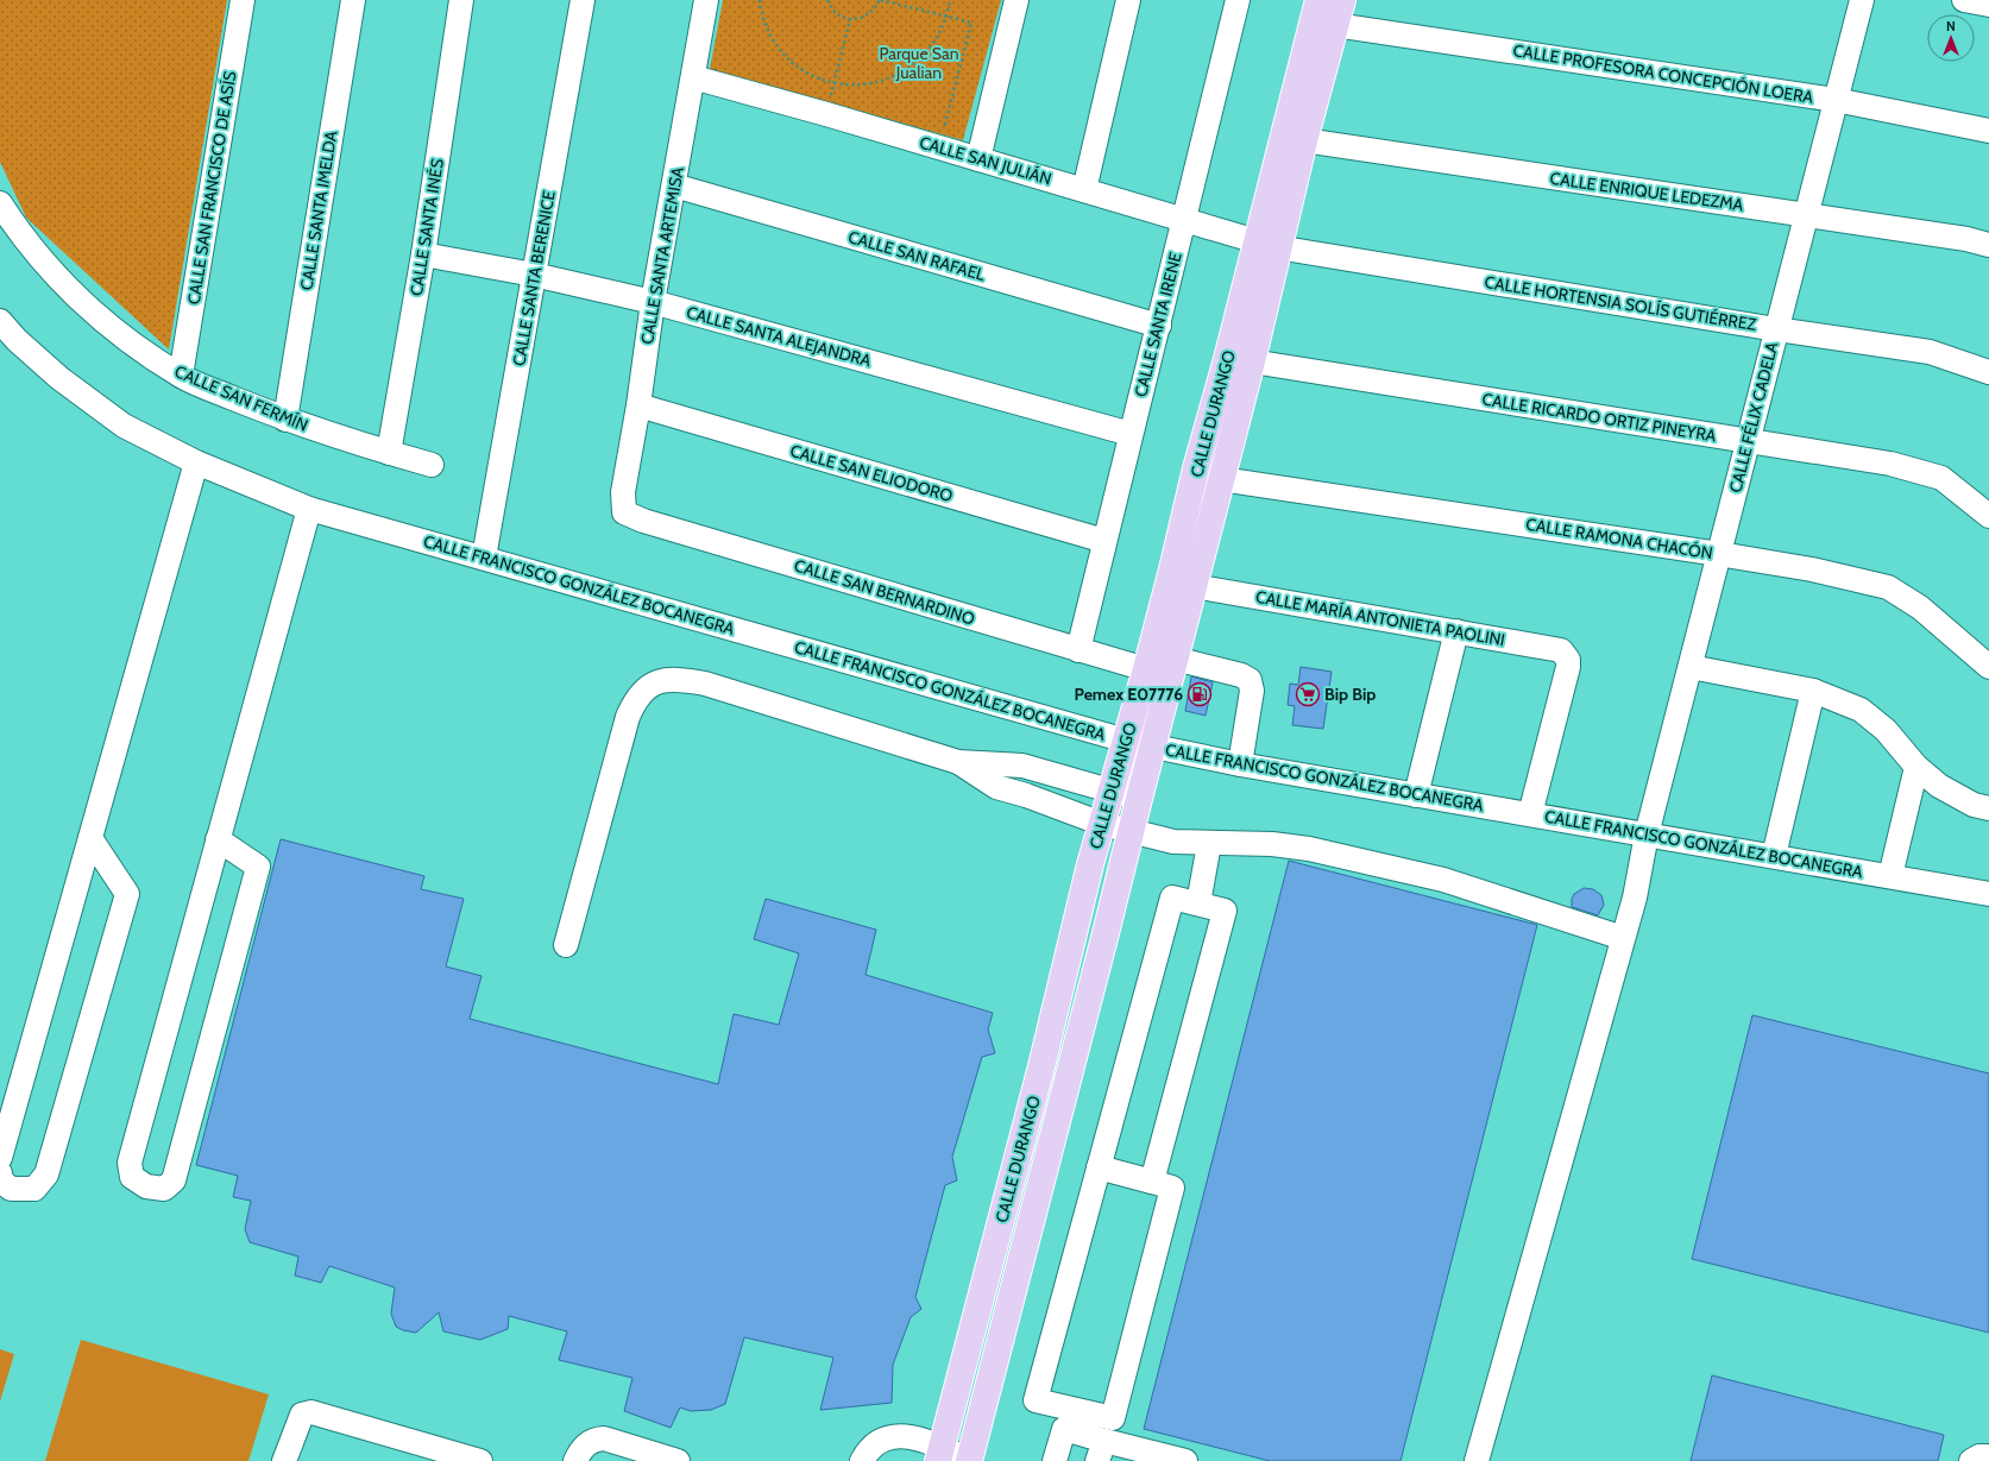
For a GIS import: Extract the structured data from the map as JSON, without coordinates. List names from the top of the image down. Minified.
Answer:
{"streets":{"main road":["CALLE DURANGO"],"street":["CALLE PROFESORA CONCEPCIÓN LOERA","CALLE SAN JULIÁN","CALLE SAN FRANCISCO DE ASÍS","CALLE ENRIQUE LEDEZMA","CALLE SANTA IMELDA","CALLE SANTA INÉS","CALLE SANTA ARTEMISA","CALLE SAN RAFAEL","CALLE SANTA BERENICE","CALLE HORTENSIA SOLÍS GUTIÉRREZ","CALLE SANTA IRENE","CALLE SANTA ALEJANDRA","CALLE SAN FERMÍN","CALLE RICARDO ORTIZ PINEYRA","CALLE FÉLIX CADELA","CALLE SAN ELIODORO","CALLE RAMONA CHACÓN","CALLE FRANCISCO GONZÁLEZ BOCANEGRA","CALLE SAN BERNARDINO","CALLE MARÍA ANTONIETA PAOLINI"]},"crossings":[["CALLE PROFESORA CONCEPCIÓN LOERA","CALLE DURANGO"],["CALLE PROFESORA CONCEPCIÓN LOERA","CALLE FÉLIX CADELA"],["CALLE SAN JULIÁN","CALLE SANTA ARTEMISA"],["CALLE SAN JULIÁN","CALLE HORTENSIA SOLÍS GUTIÉRREZ"],["CALLE SAN JULIÁN","CALLE SANTA IRENE"],["CALLE SAN JULIÁN","CALLE DURANGO"],["CALLE SAN FRANCISCO DE ASÍS","CALLE SAN FERMÍN"],["CALLE ENRIQUE LEDEZMA","CALLE DURANGO"],["CALLE ENRIQUE LEDEZMA","CALLE FÉLIX CADELA"],["CALLE SANTA IMELDA","CALLE SAN FERMÍN"],["CALLE SANTA INÉS","CALLE SANTA ALEJANDRA"],["CALLE SANTA INÉS","CALLE SAN FERMÍN"],["CALLE SANTA ARTEMISA","CALLE SAN RAFAEL"],["CALLE SANTA ARTEMISA","CALLE SANTA ALEJANDRA"],["CALLE SANTA ARTEMISA","CALLE SAN ELIODORO"],["CALLE SANTA ARTEMISA","CALLE SAN BERNARDINO"],["CALLE SAN RAFAEL","CALLE SANTA IRENE"],["CALLE SANTA BERENICE","CALLE SANTA ALEJANDRA"],["CALLE SANTA BERENICE","CALLE FRANCISCO GONZÁLEZ BOCANEGRA"],["CALLE HORTENSIA SOLÍS GUTIÉRREZ","CALLE DURANGO"],["CALLE HORTENSIA SOLÍS GUTIÉRREZ","CALLE FÉLIX CADELA"],["CALLE SANTA IRENE","CALLE SANTA ALEJANDRA"],["CALLE SANTA IRENE","CALLE SAN ELIODORO"],["CALLE SANTA IRENE","CALLE SAN BERNARDINO"],["CALLE DURANGO","CALLE RICARDO ORTIZ PINEYRA"],["CALLE DURANGO","CALLE RAMONA CHACÓN"],["CALLE DURANGO","CALLE FRANCISCO GONZÁLEZ BOCANEGRA"],["CALLE DURANGO","CALLE SAN BERNARDINO"],["CALLE DURANGO","CALLE MARÍA ANTONIETA PAOLINI"],["CALLE RICARDO ORTIZ PINEYRA","CALLE FÉLIX CADELA"],["CALLE FÉLIX CADELA","CALLE RAMONA CHACÓN"],["CALLE FÉLIX CADELA","CALLE FRANCISCO GONZÁLEZ BOCANEGRA"],["CALLE FRANCISCO GONZÁLEZ BOCANEGRA","CALLE MARÍA ANTONIETA PAOLINI"]],"parks":["Parque San Jualian"],"places":{"fuel station":["Pemex E07776"],"supermarket":["Bip Bip"]},"north":"top"}
